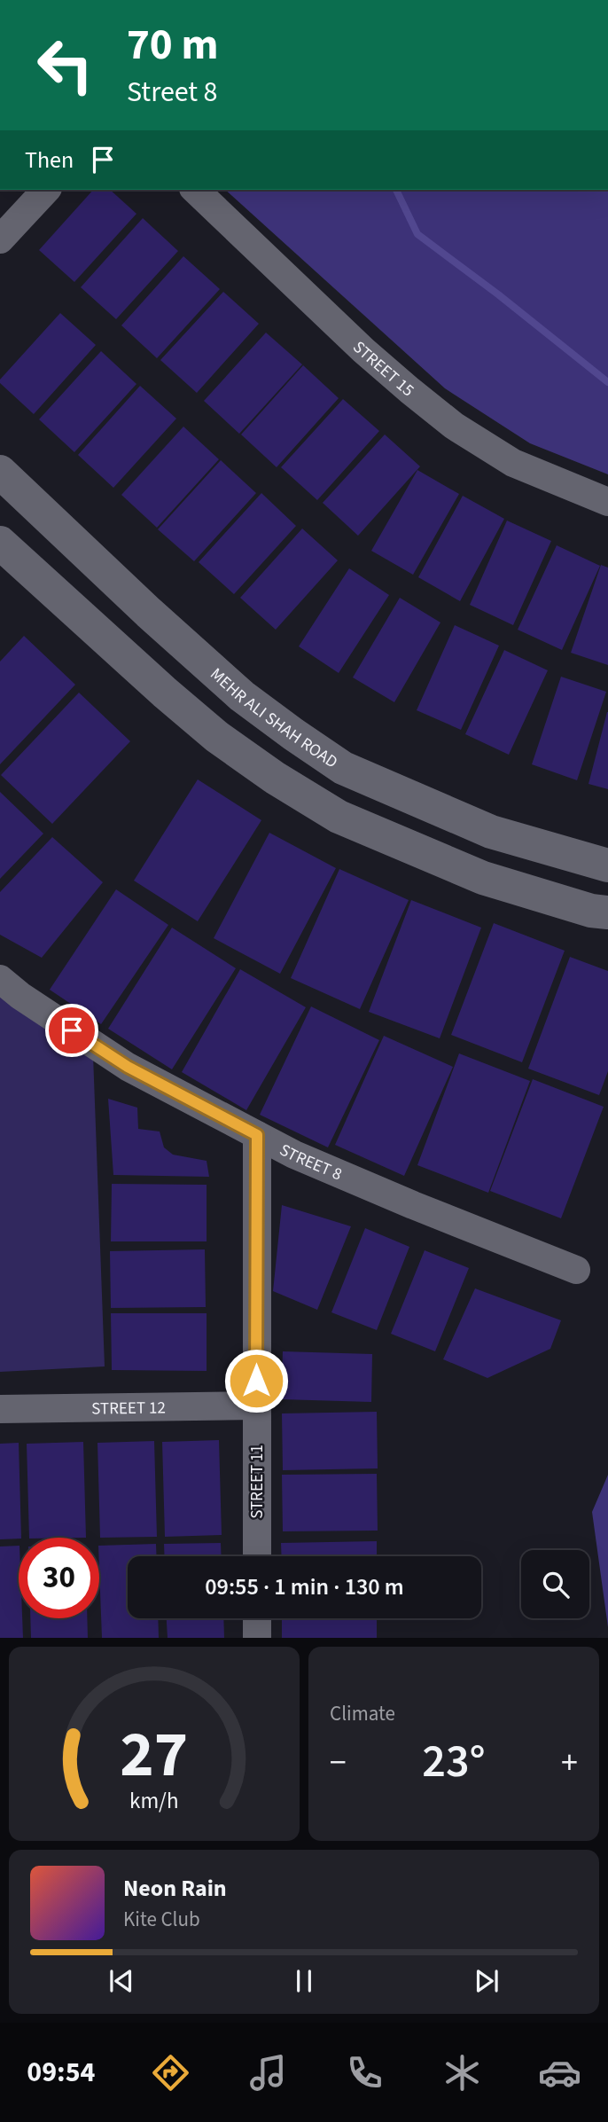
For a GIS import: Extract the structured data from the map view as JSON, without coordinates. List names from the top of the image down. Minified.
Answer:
{"streets":{"street":["STREET 15","MEHR ALI SHAH ROAD","STREET 8","STREET 12","STREET 11"]},"crossings":[["STREET 8","STREET 11"],["STREET 12","STREET 11"]],"page":{"turn":["70 m","Street 8"],"then":"Then","limit":"30","trip":"09:55 · 1 min · 130 m","tile":"Climate","heat":["−","23°","+"],"song":["Neon Rain","Kite Club"],"tabs":"09:54","gauge":["27","km/h"]}}
